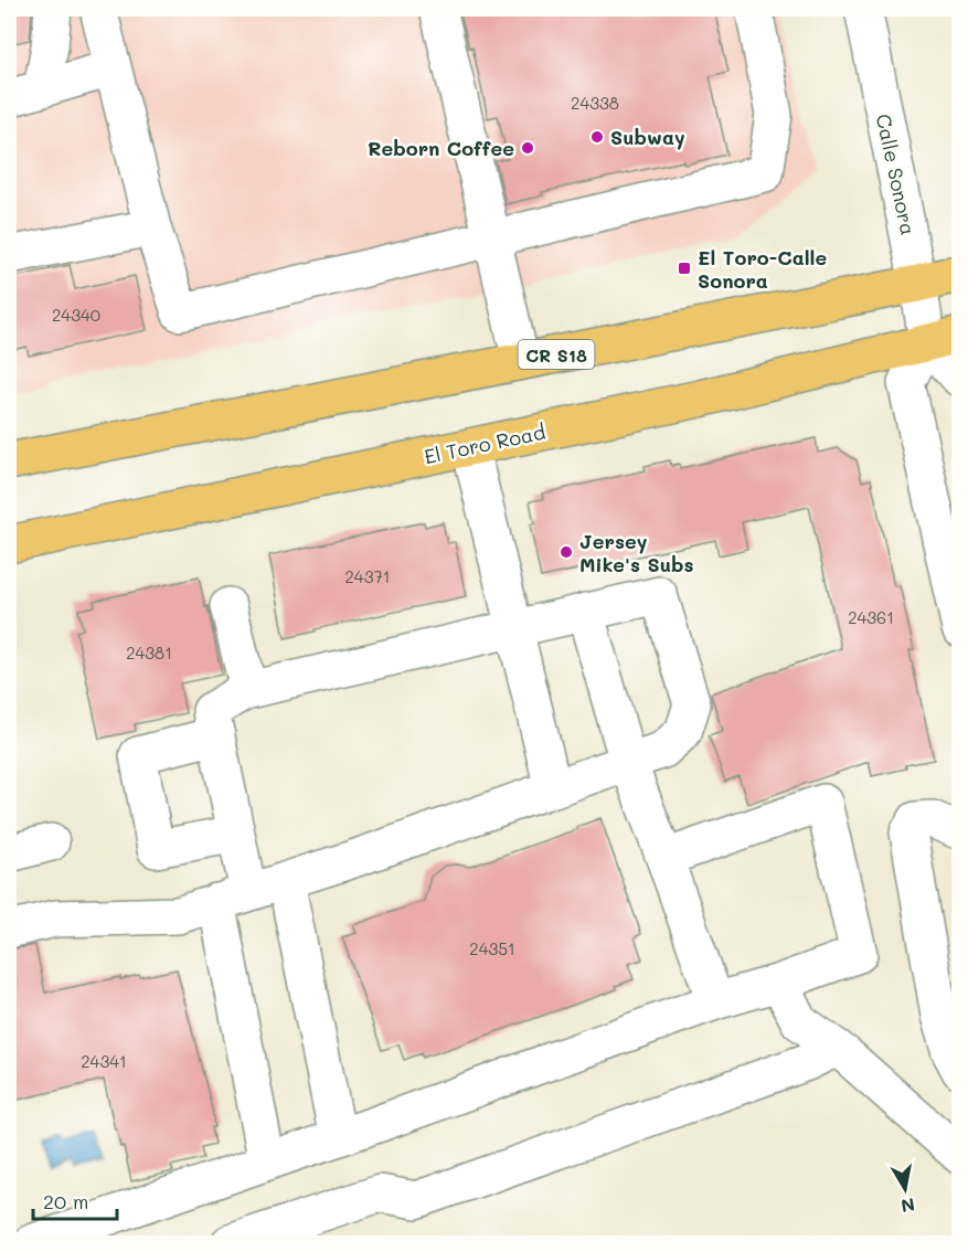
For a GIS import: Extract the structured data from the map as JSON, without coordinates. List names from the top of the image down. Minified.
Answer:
{"streets":{"main road":["CR S18","El Toro Road"],"street":["Calle Sonora"]},"crossings":[["Calle Sonora","CR S18"],["Calle Sonora","El Toro Road"]],"places":{"other":["Subway","Reborn Coffee","Jersey Mike's Subs"],"transit":["El Toro-Calle Sonora"]},"house_numbers":["24338","24340","24371","24361","24381","24351","24341"],"scale_bar":"20 m","north":"bottom"}
